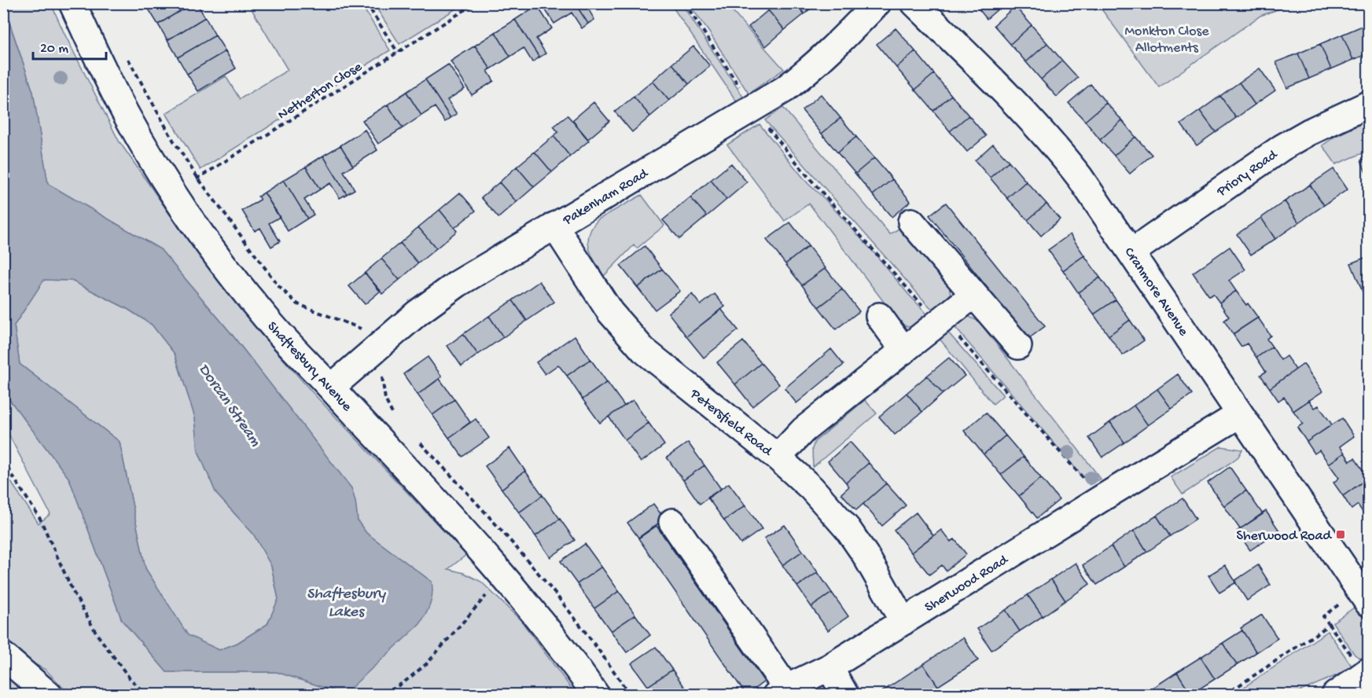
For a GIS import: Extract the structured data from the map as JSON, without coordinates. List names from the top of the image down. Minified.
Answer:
{"streets":{"street":["Priory Road","Pakenham Road","Cranmore Avenue","Shaftesbury Avenue","Petersfield Road","Sherwood Road"],"path":["Netherton Close"]},"crossings":[["Netherton Close","Shaftesbury Avenue"],["Priory Road","Cranmore Avenue"],["Pakenham Road","Shaftesbury Avenue"],["Pakenham Road","Petersfield Road"],["Cranmore Avenue","Sherwood Road"],["Petersfield Road","Sherwood Road"]],"water":["Dorcan Stream","Shaftesbury Lakes"],"parks":["Monkton Close Allotments"],"places":{"transit":["Sherwood Road"]},"scale_bar":"20 m"}
